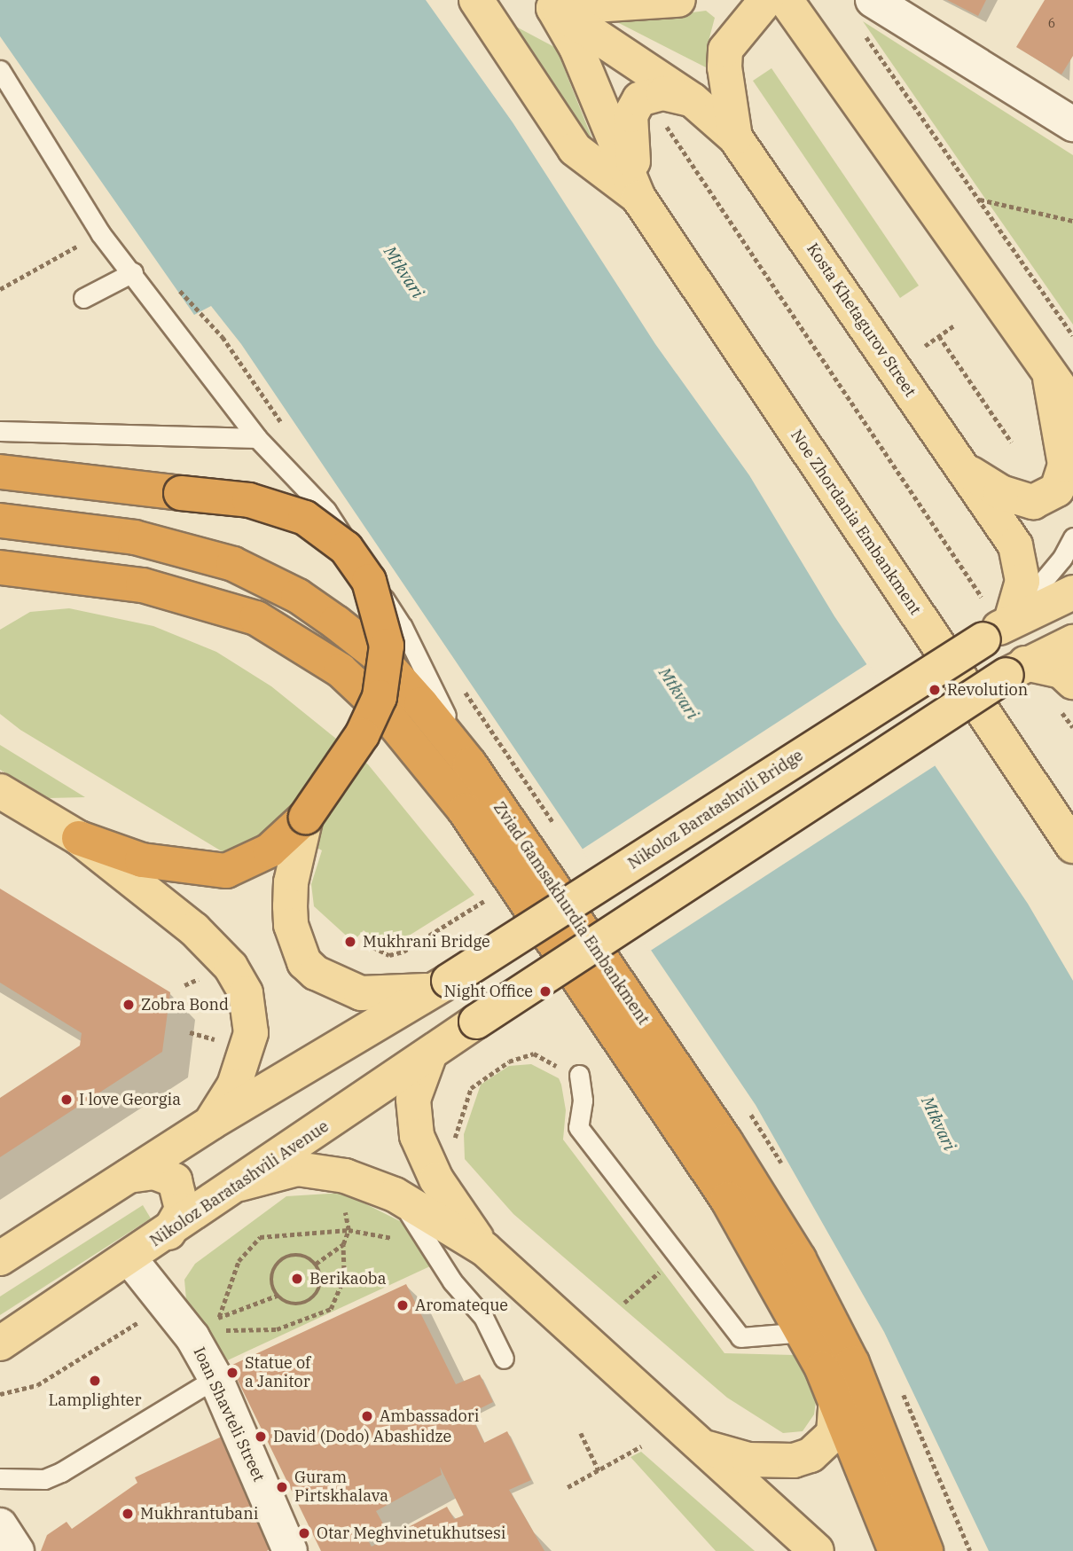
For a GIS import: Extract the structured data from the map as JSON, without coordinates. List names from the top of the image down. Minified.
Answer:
{"streets":{"highway":["Zviad Gamsakhurdia Embankment"],"main road":["Kosta Khetagurov Street","Noe Zhordania Embankment","Nikoloz Baratashvili Bridge","Nikoloz Baratashvili Avenue"],"street":["Ioan Shavteli Street"]},"crossings":[["Kosta Khetagurov Street","Noe Zhordania Embankment"],["Kosta Khetagurov Street","Nikoloz Baratashvili Bridge"],["Nikoloz Baratashvili Avenue","Ioan Shavteli Street"]],"water":["Mtkvari"],"places":["Revolution","Mukhrani Bridge","Night Office","Zobra Bond","I love Georgia","Berikaoba","Aromateque","Statue of a Janitor","Lamplighter","Ambassadori","David (Dodo) Abashidze","Guram Pirtskhalava","Mukhrantubani","Otar Meghvinetukhutsesi"],"house_numbers":["6"]}
